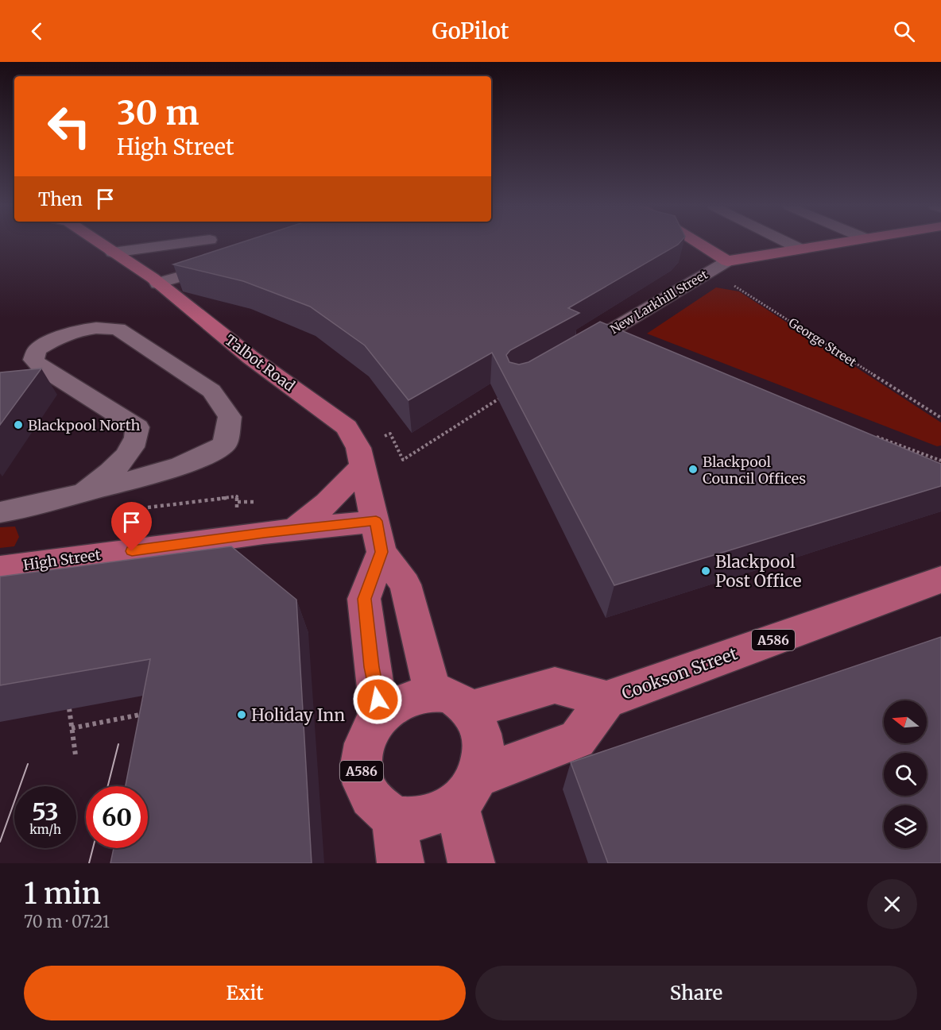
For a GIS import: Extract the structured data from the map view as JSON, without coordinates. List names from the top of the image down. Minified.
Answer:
{"streets":{"main road":["Talbot Road","High Street","A586","Cookson Street"],"street":["New Larkhill Street"],"path":["George Street"]},"crossings":[["New Larkhill Street","George Street"],["Talbot Road","High Street"],["Talbot Road","A586"],["Talbot Road","Cookson Street"],["A586","Cookson Street"]],"places":["Blackpool North","Blackpool Council Offices","Blackpool Post Office","Holiday Inn"],"north":"left","page":{"header":"GoPilot","turn":["30 m","High Street"],"then":"Then","speed":"53 km/h","limit":"60","heading":["1 min","70 m · 07:21"],"buttons":["Exit","Share"]}}
